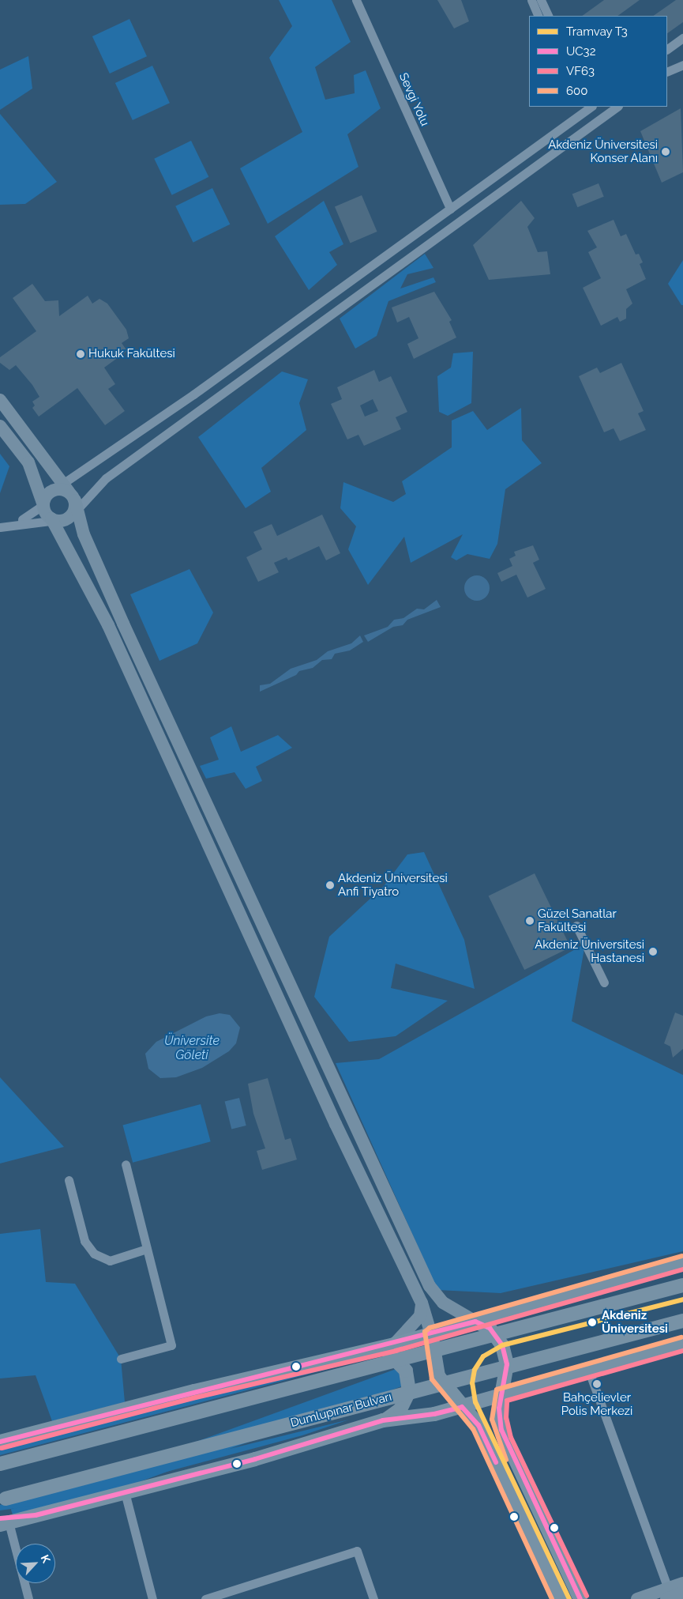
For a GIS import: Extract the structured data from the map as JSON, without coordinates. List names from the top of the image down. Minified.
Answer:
{"streets":{"main road":["Dumlupınar Bulvarı"],"street":["Sevgi Yolu"]},"water":["Üniversite Göleti"],"places":["Akdeniz Üniversitesi Konser Alanı","Hukuk Fakültesi","Akdeniz Üniversitesi Anfi Tiyatro","Güzel Sanatlar Fakültesi","Akdeniz Üniversitesi Hastanesi","Akdeniz Üniversitesi","Bahçelievler Polis Merkezi"],"lines":["transit line 600","transit line VF63","tram line T3","transit line UC32"],"legend":["Tramvay T3","UC32","VF63","600"],"north":"top right"}
